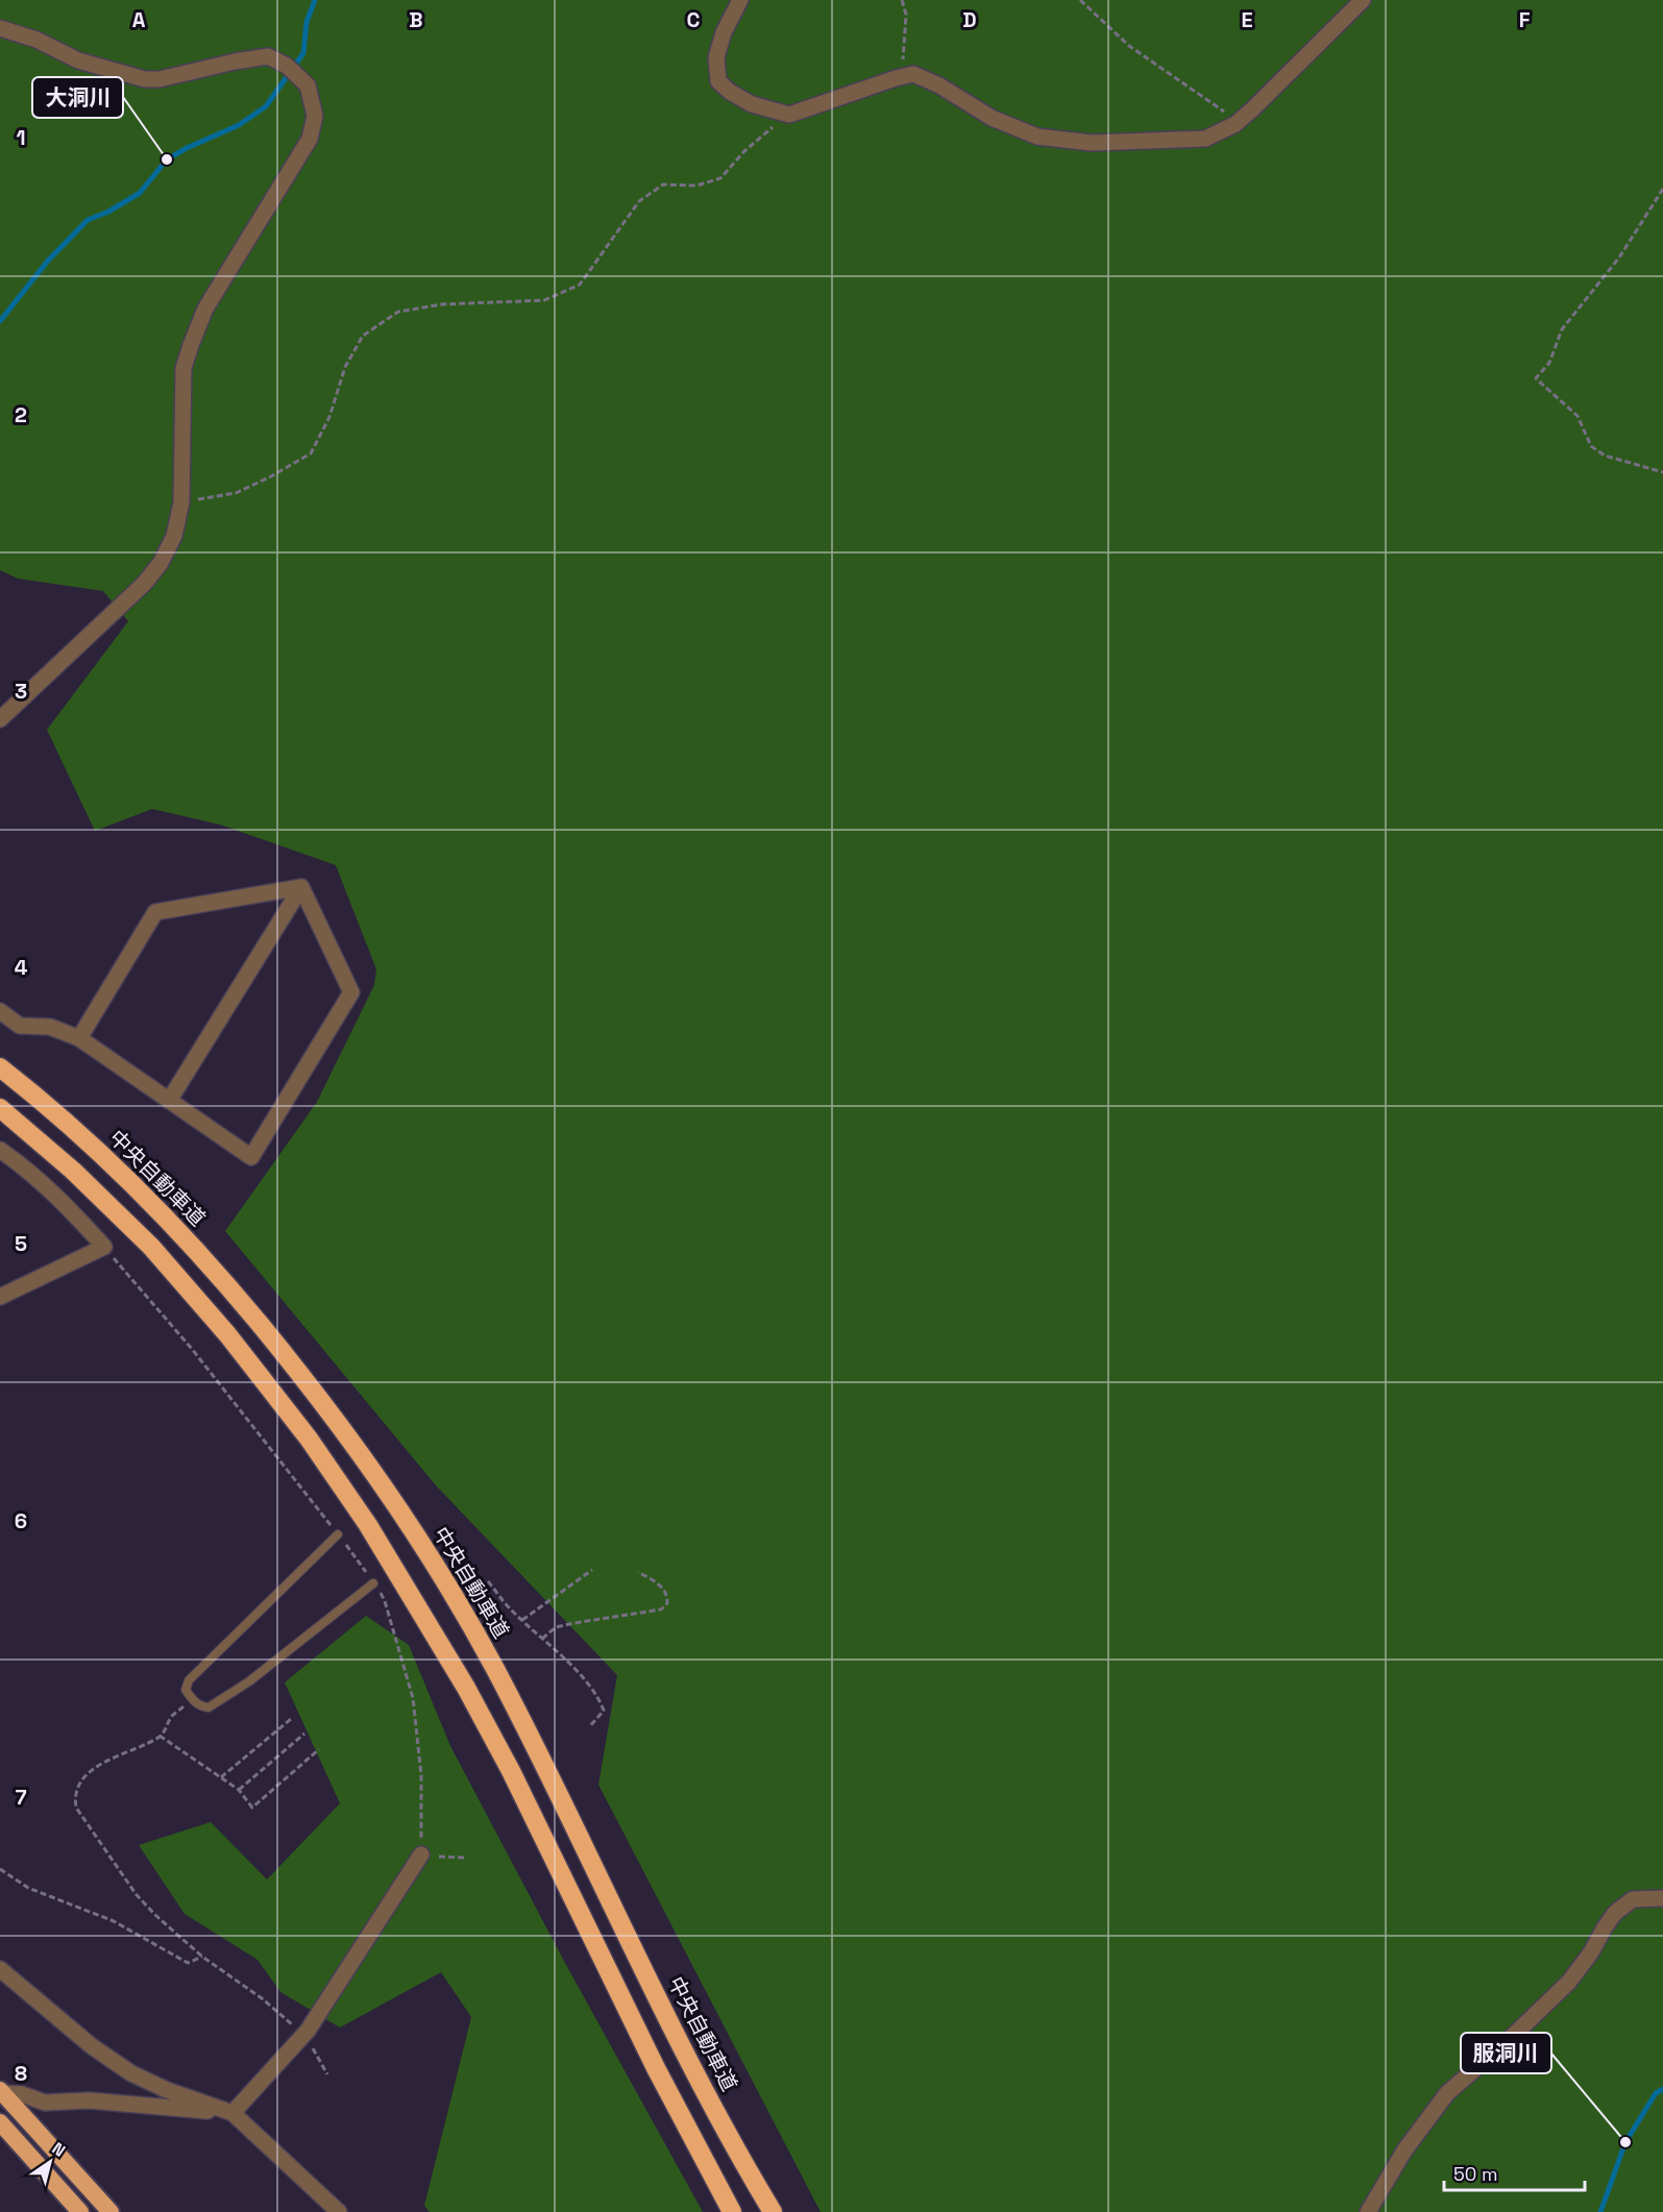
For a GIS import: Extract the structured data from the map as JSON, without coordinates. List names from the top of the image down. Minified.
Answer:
{"streets":{"highway":["中央自動車道"]},"places":["大洞川","服洞川"],"scale_bar":"50 m","north":"top right","grid":{"columns":["A","B","C","D","E","F"],"rows":["1","2","3","4","5","6","7","8"]}}
